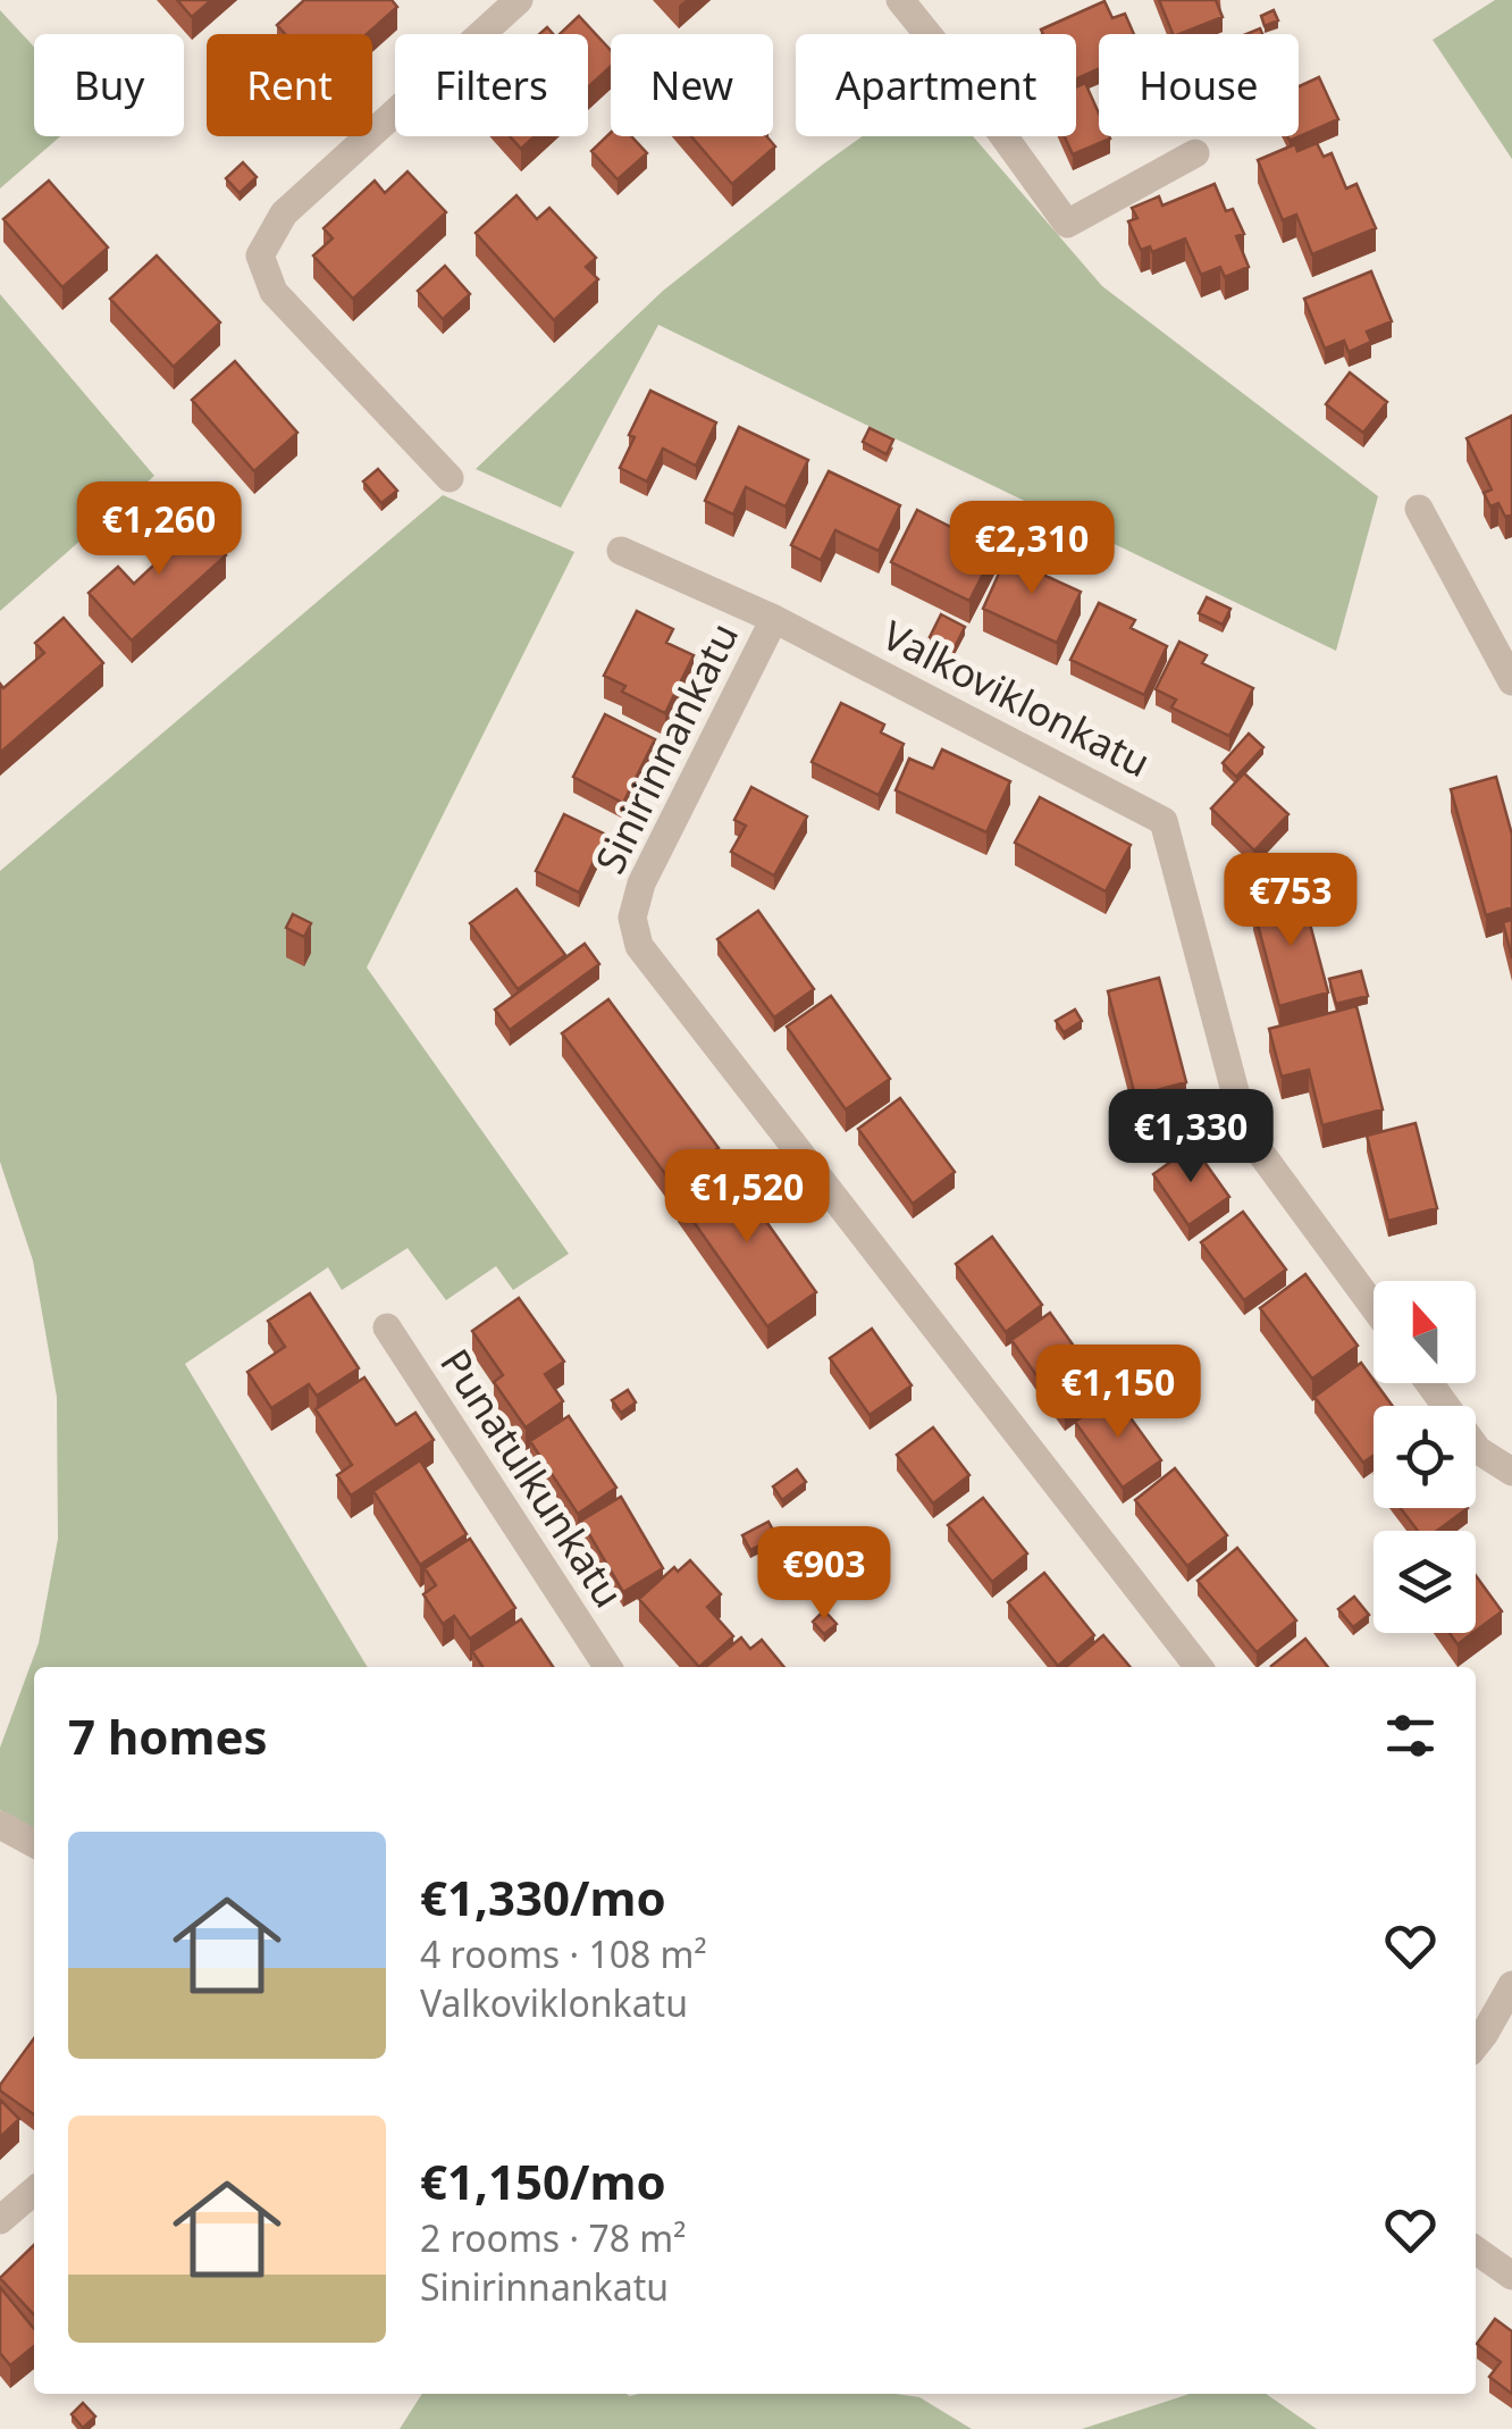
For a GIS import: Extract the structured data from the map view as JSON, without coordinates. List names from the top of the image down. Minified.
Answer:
{"streets":{"street":["Valkoviklonkatu","Sinirinnankatu","Punatulkunkatu"]},"crossings":[["Valkoviklonkatu","Sinirinnankatu"]],"north":"top","page":{"chip":["Buy","Rent","Filters","New","Apartment","House"],"price":["€1,260","€2,310","€753","€1,330","€1,520","€1,150","€903"],"heading":"7 homes","list":[{"name":"€1,330/mo","note":"4 rooms · 108 m² · Valkoviklonkatu"},{"name":"€1,150/mo","note":"2 rooms · 78 m² · Sinirinnankatu"}]}}
